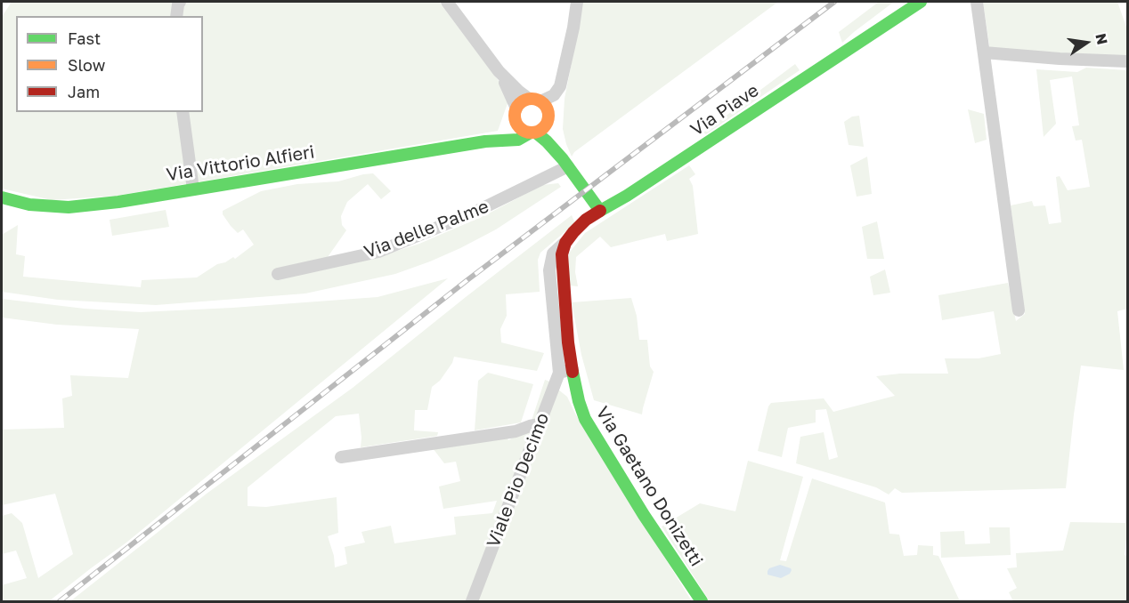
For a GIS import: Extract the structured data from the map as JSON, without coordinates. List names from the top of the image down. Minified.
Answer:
{"streets":{"main road":["Via Piave","Via Vittorio Alfieri","Via Gaetano Donizetti"],"street":["Via delle Palme","Viale Pio Decimo"]},"legend":["Fast","Slow","Jam"],"north":"right"}
